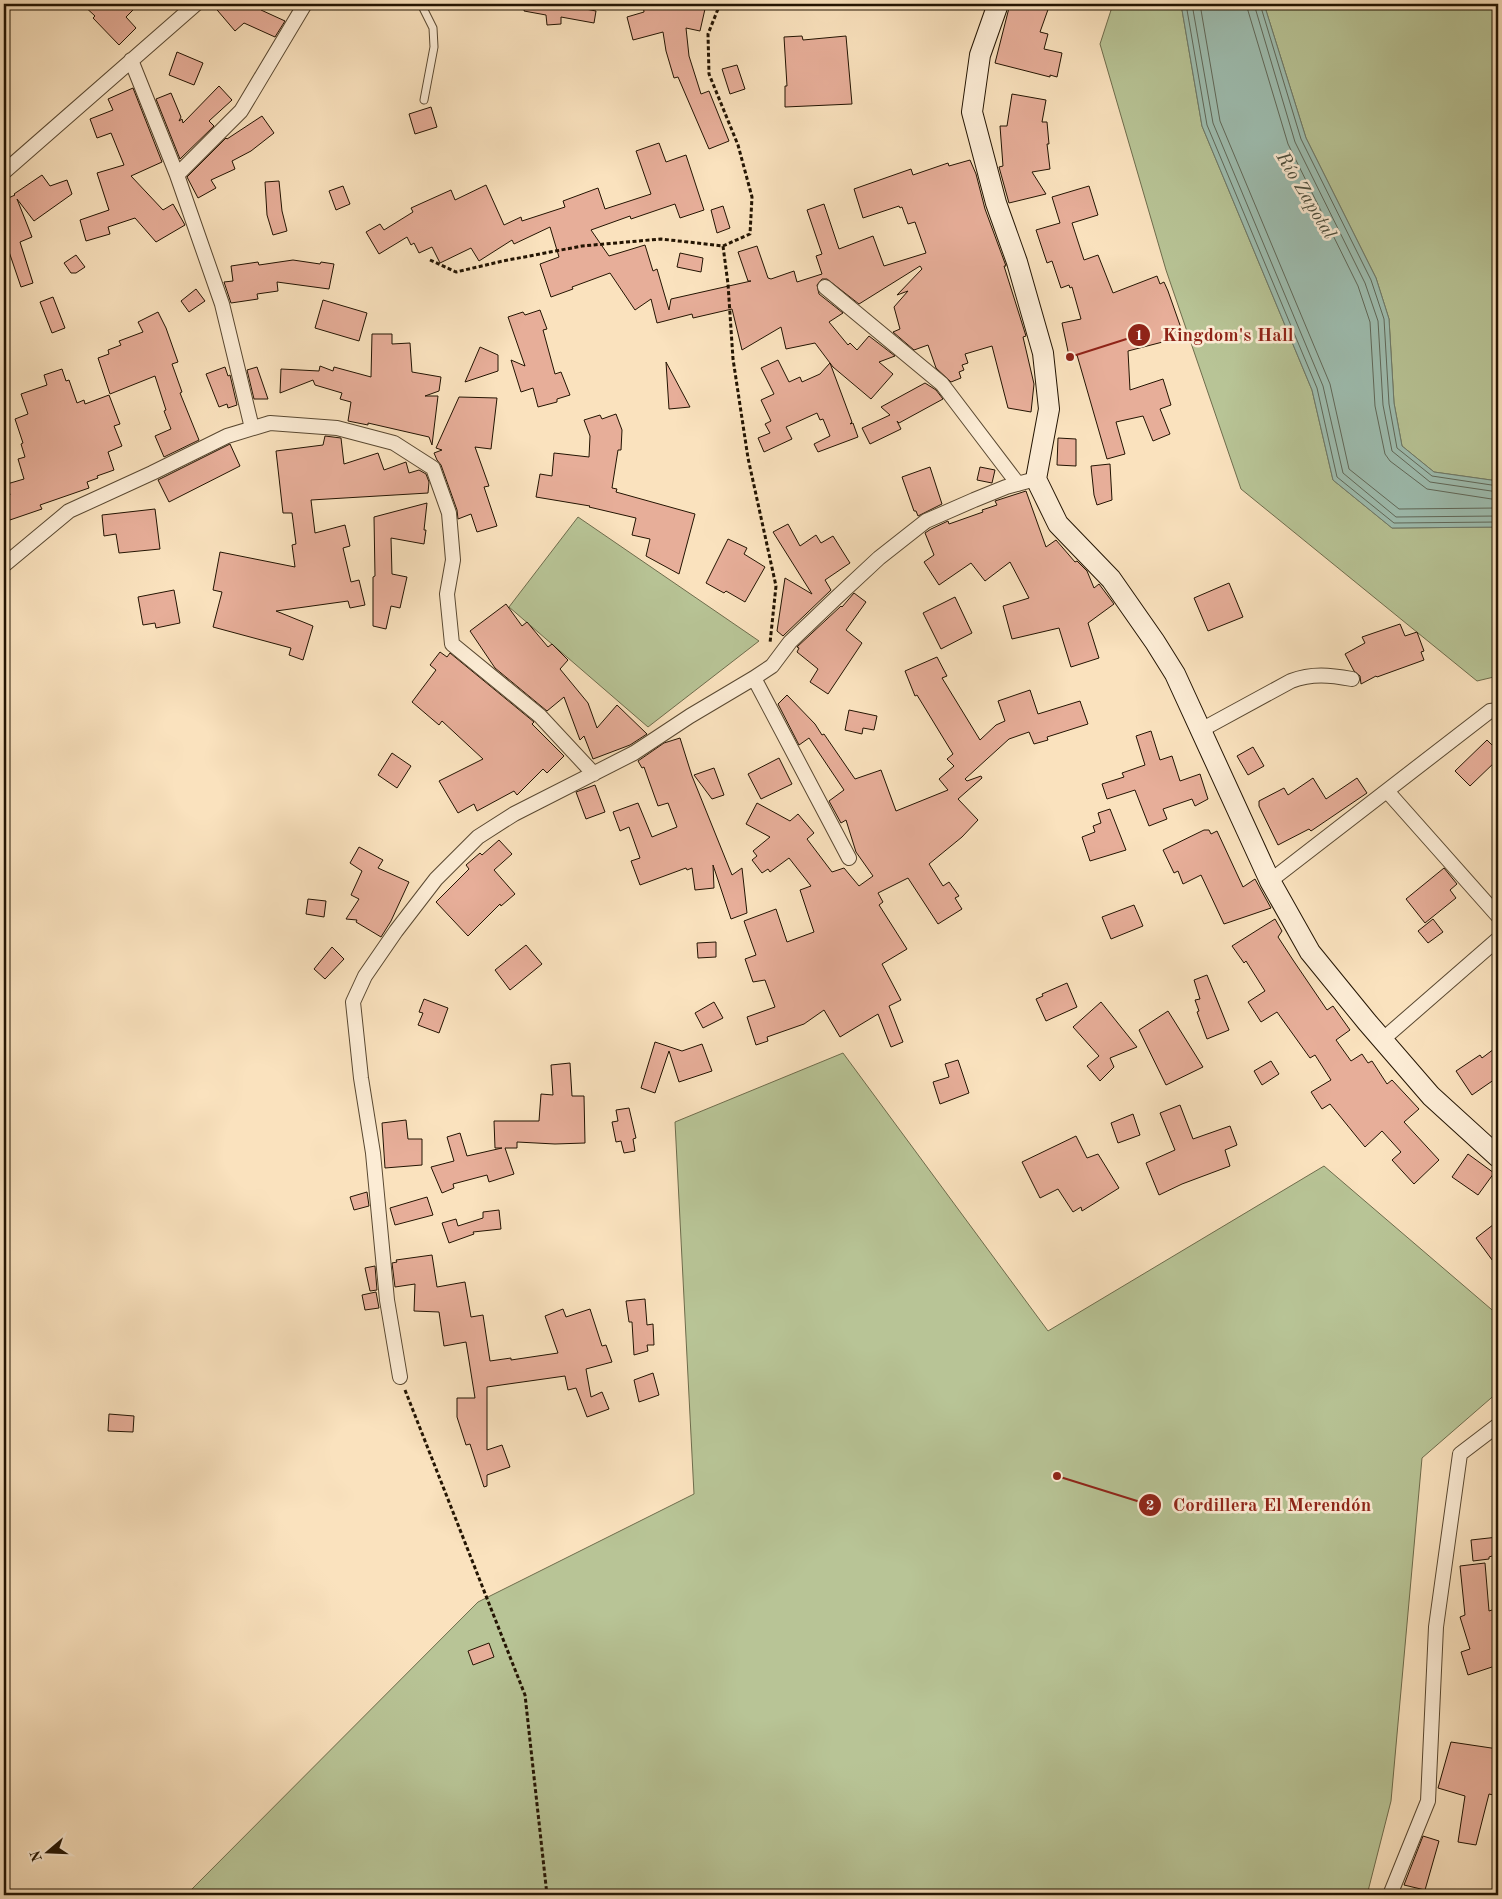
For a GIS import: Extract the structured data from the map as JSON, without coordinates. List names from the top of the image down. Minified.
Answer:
{"water":["Río Zapotal"],"places":["Kingdom's Hall","Cordillera El Merendón"],"north":"left"}
